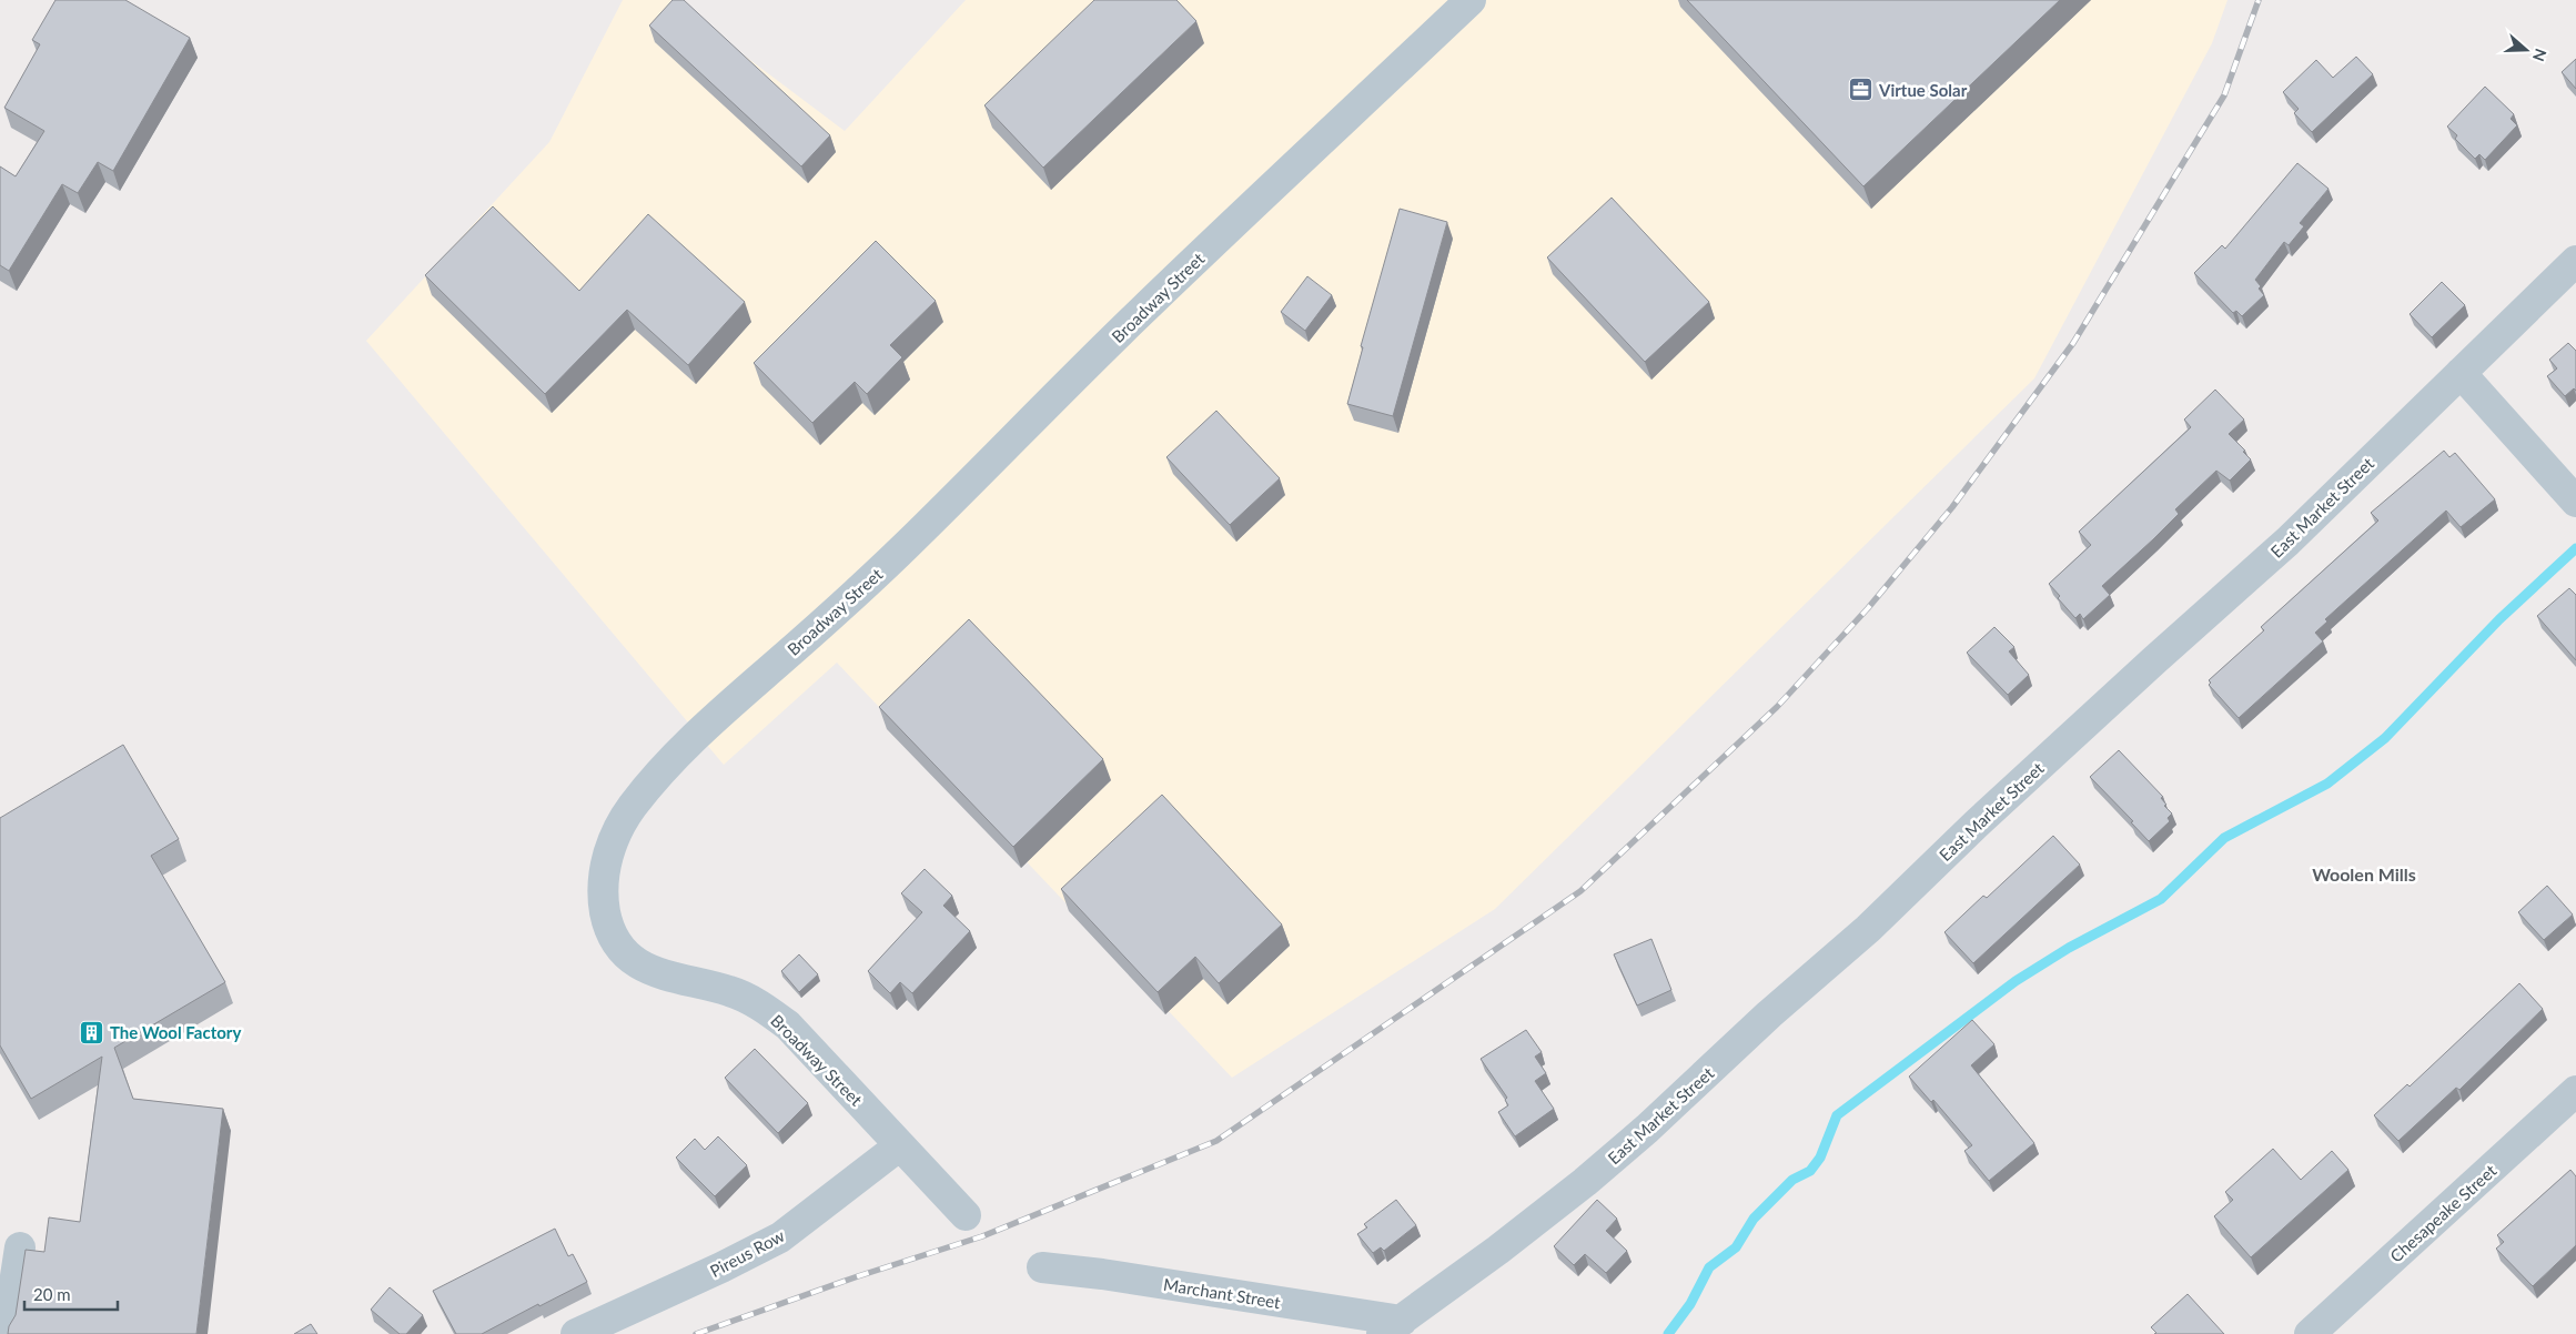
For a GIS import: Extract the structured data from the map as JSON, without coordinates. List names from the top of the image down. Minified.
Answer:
{"streets":{"street":["Broadway Street","East Market Street","Chesapeake Street","Pireus Row","Marchant Street"]},"crossings":[["Broadway Street","Pireus Row"],["East Market Street","Marchant Street"]],"districts":["Woolen Mills"],"places":{"office":["Virtue Solar"],"building":["The Wool Factory"]},"scale_bar":"20 m","north":"right"}
